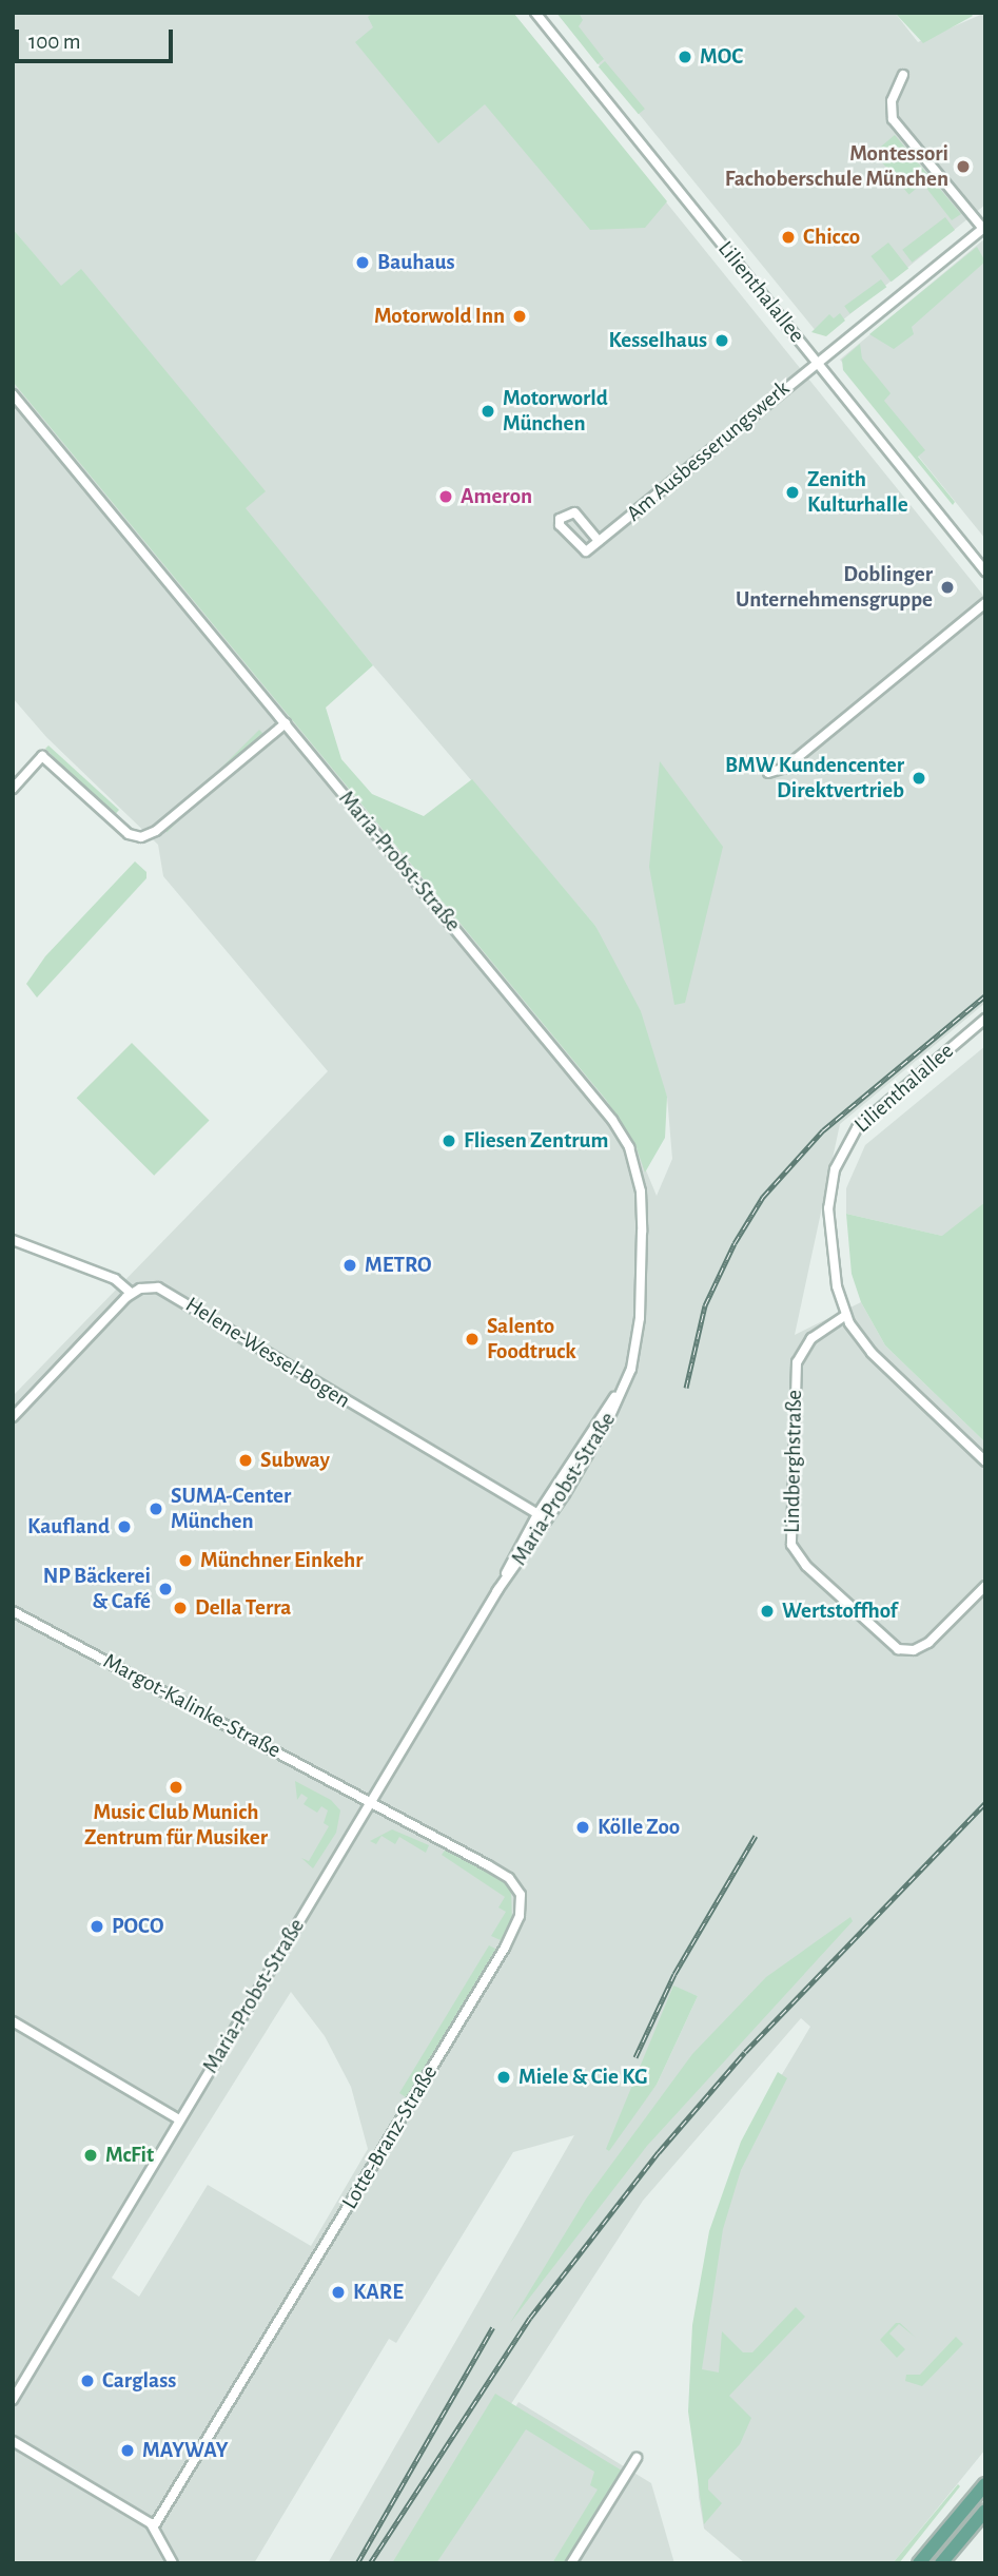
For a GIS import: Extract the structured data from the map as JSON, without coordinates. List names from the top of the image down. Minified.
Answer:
{"streets":{"street":["Lilienthalallee","Am Ausbesserungswerk","Maria-Probst-Straße","Helene-Wessel-Bogen","Lindberghstraße","Margot-Kalinke-Straße","Lotte-Branz-Straße"]},"crossings":[["Lilienthalallee","Am Ausbesserungswerk"],["Lilienthalallee","Lindberghstraße"],["Maria-Probst-Straße","Helene-Wessel-Bogen"],["Maria-Probst-Straße","Margot-Kalinke-Straße"],["Maria-Probst-Straße","Lotte-Branz-Straße"],["Margot-Kalinke-Straße","Lotte-Branz-Straße"]],"places":["MOC","Montessori Fachoberschule München","Chicco","Bauhaus","Motorwold Inn","Kesselhaus","Motorworld München","Zenith Kulturhalle","Ameron","Doblinger Unternehmensgruppe","BMW Kundencenter Direktvertrieb","Fliesen Zentrum","METRO","Salento Foodtruck","Subway","SUMA-Center München","Kaufland","Münchner Einkehr","NP Bäckerei & Café","Della Terra","Wertstoffhof","Music Club Munich Zentrum für Musiker","Kölle Zoo","POCO","Miele & Cie KG","McFit","KARE","Carglass","MAYWAY"],"scale_bar":"100 m"}
